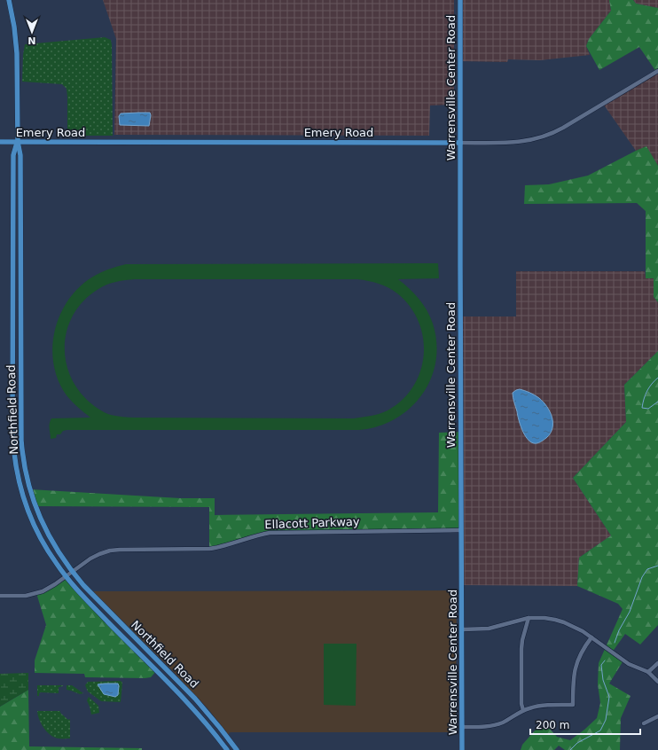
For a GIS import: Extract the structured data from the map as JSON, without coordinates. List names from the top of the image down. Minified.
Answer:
{"streets":{"main road":["Warrensville Center Road","Emery Road","Northfield Road"],"street":["Ellacott Parkway"]},"crossings":[["Warrensville Center Road","Emery Road"],["Warrensville Center Road","Ellacott Parkway"],["Emery Road","Northfield Road"],["Northfield Road","Ellacott Parkway"]],"scale_bar":"200 m","north":"bottom"}
